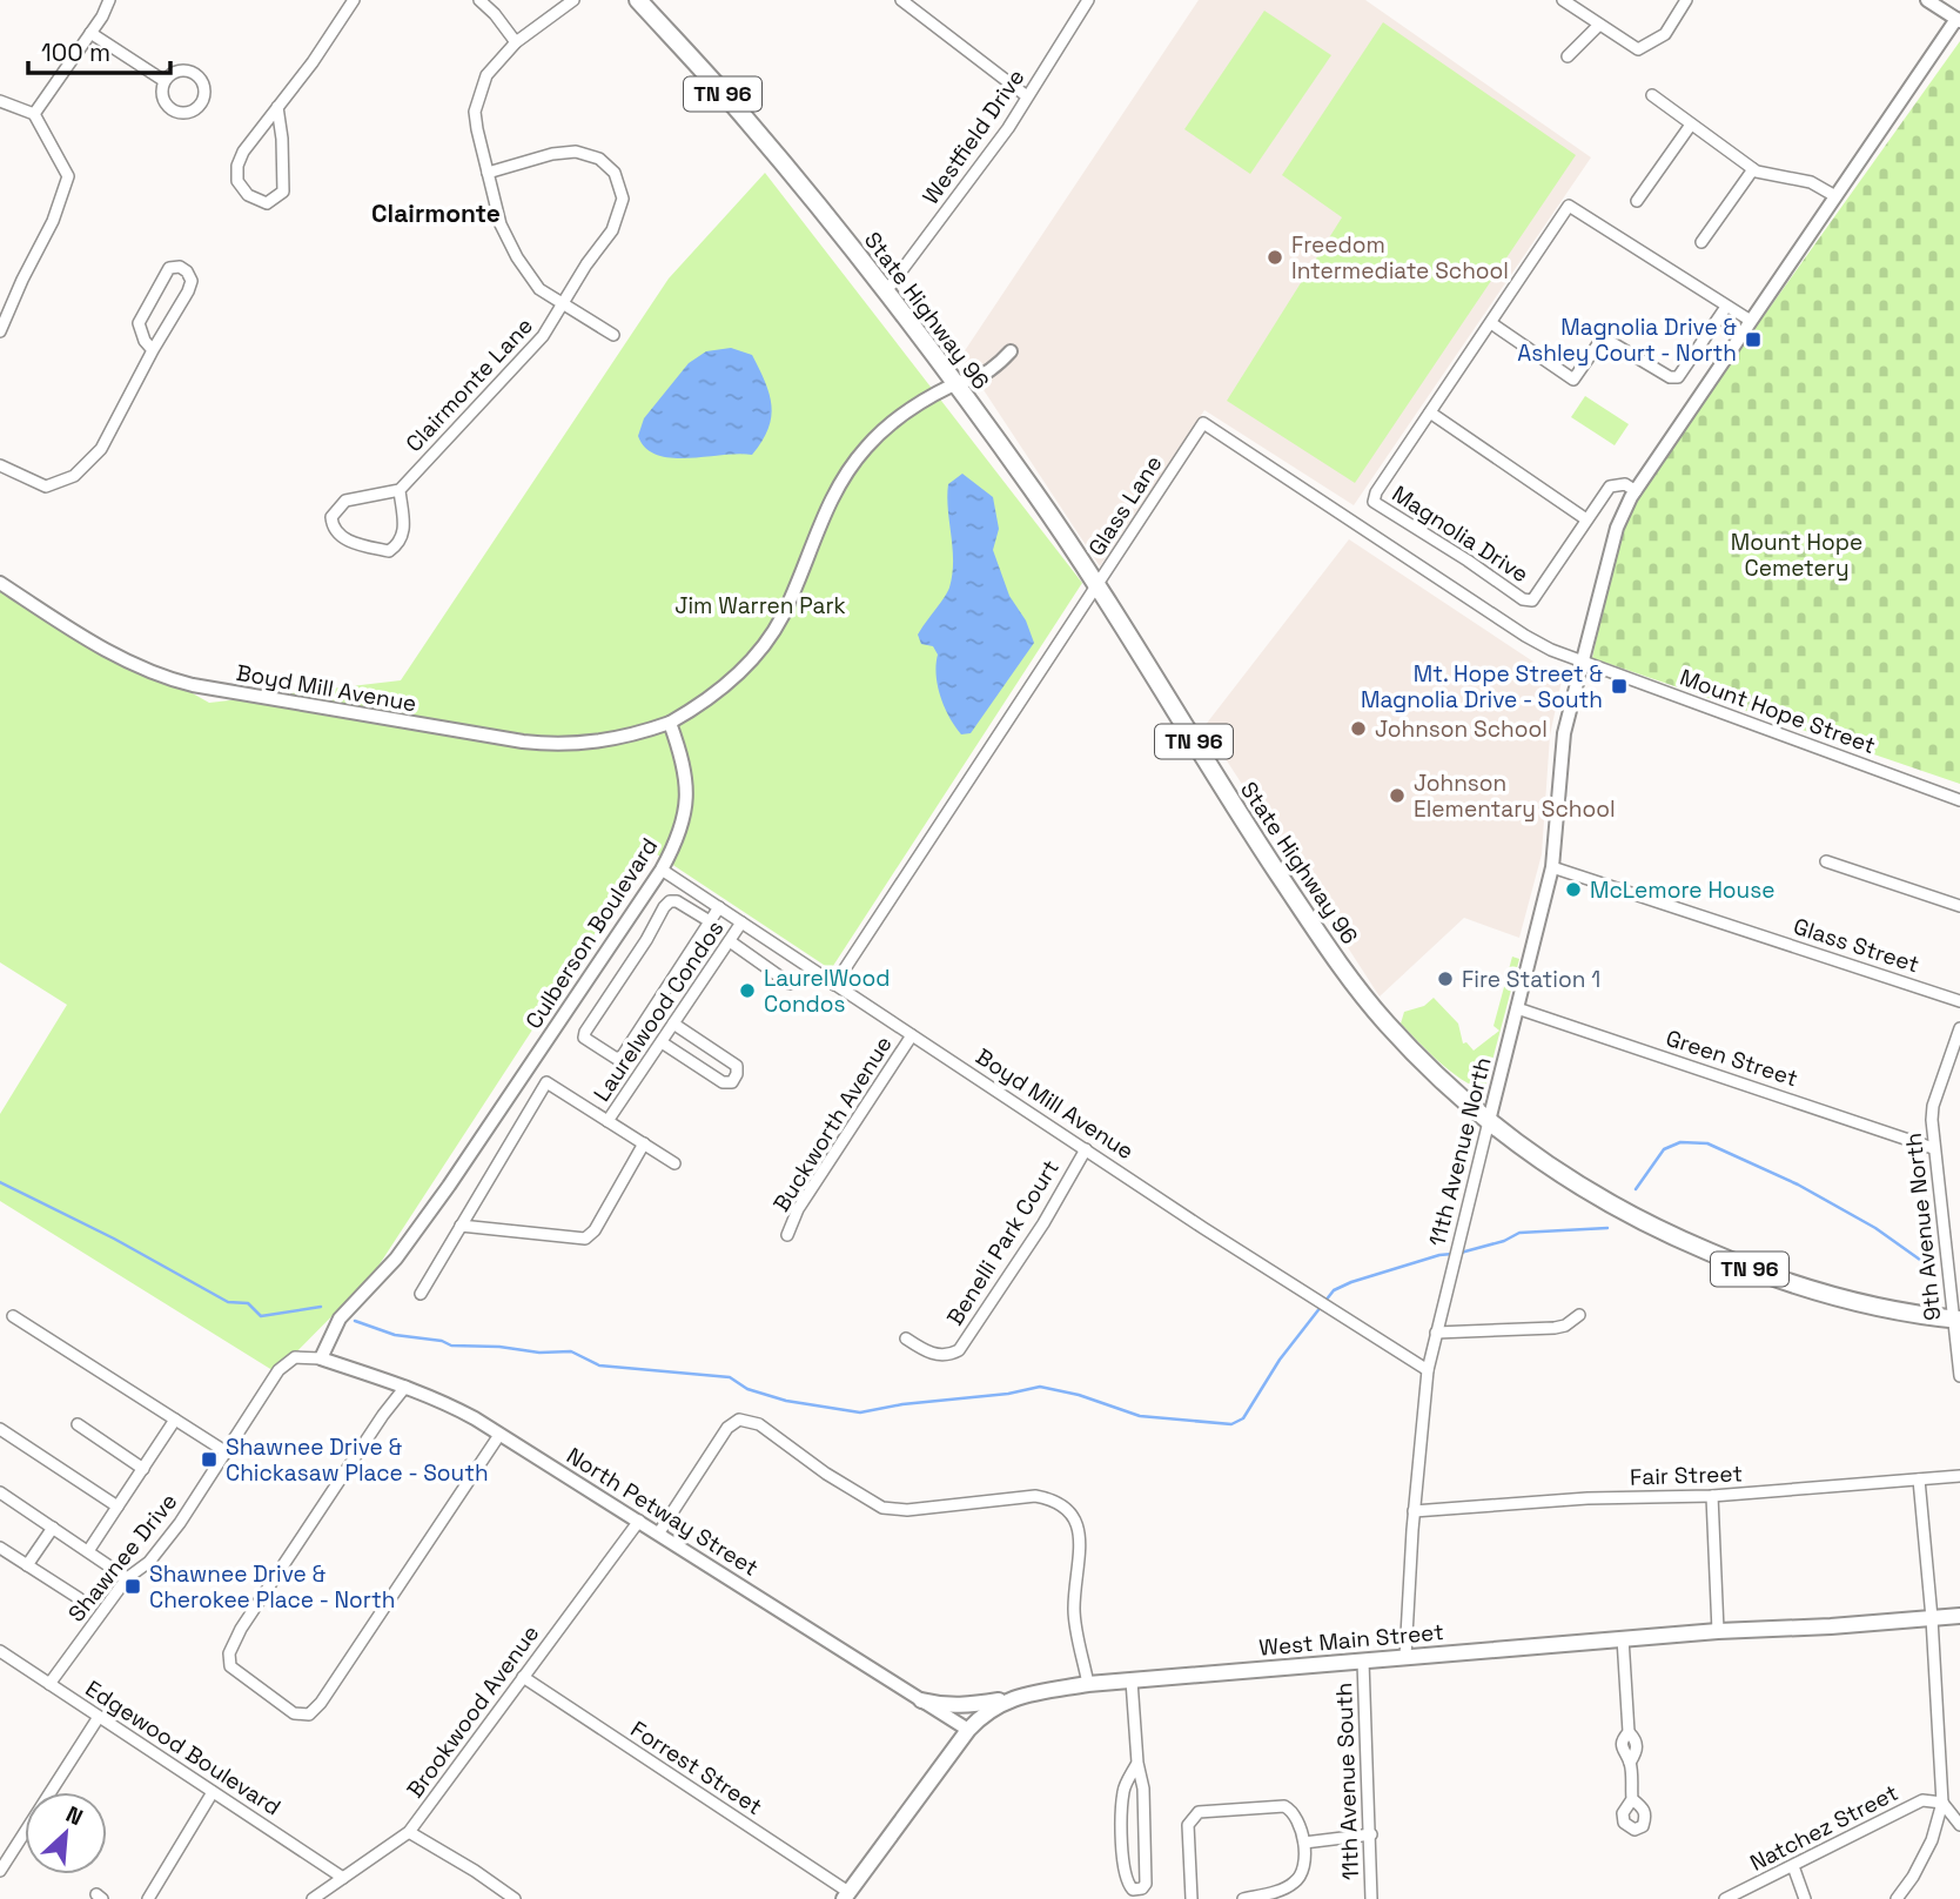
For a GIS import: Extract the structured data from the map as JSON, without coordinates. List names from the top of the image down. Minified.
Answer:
{"streets":{"main road":["TN 96","State Highway 96","West Main Street"],"street":["Westfield Drive","Clairmonte Lane","Glass Lane","Magnolia Drive","Boyd Mill Avenue","Mount Hope Street","Culberson Boulevard","Glass Street","Laurelwood Condos","Green Street","Buckworth Avenue","11th Avenue North","9th Avenue North","Benelli Park Court","Fair Street","North Petway Street","Shawnee Drive","Brookwood Avenue","Edgewood Boulevard","Forrest Street","11th Avenue South","Natchez Street"]},"crossings":[["Westfield Drive","State Highway 96"],["State Highway 96","Glass Lane"],["State Highway 96","11th Avenue North"],["State Highway 96","9th Avenue North"],["Glass Lane","Boyd Mill Avenue"],["Glass Lane","Mount Hope Street"],["Glass Lane","11th Avenue North"],["Boyd Mill Avenue","Culberson Boulevard"],["Boyd Mill Avenue","Laurelwood Condos"],["Boyd Mill Avenue","Buckworth Avenue"],["Boyd Mill Avenue","11th Avenue North"],["Boyd Mill Avenue","Benelli Park Court"],["Mount Hope Street","11th Avenue North"],["Culberson Boulevard","North Petway Street"],["Culberson Boulevard","Shawnee Drive"],["Glass Street","11th Avenue North"],["Green Street","11th Avenue North"],["Green Street","9th Avenue North"],["11th Avenue North","Fair Street"],["11th Avenue North","West Main Street"],["North Petway Street","Shawnee Drive"],["North Petway Street","West Main Street"],["North Petway Street","Brookwood Avenue"],["Shawnee Drive","Edgewood Boulevard"],["West Main Street","Forrest Street"],["West Main Street","11th Avenue South"],["Brookwood Avenue","Edgewood Boulevard"],["Brookwood Avenue","Forrest Street"]],"districts":["Clairmonte"],"parks":["Mount Hope Cemetery","Jim Warren Park"],"places":{"other":["Freedom Intermediate School","Johnson School","Johnson Elementary School","McLemore House","Fire Station 1","LaurelWood Condos"],"transit":["Magnolia Drive & Ashley Court - North","Mt. Hope Street & Magnolia Drive - South","Shawnee Drive & Chickasaw Place - South","Shawnee Drive & Cherokee Place - North"]},"scale_bar":"100 m","north":"top right"}
